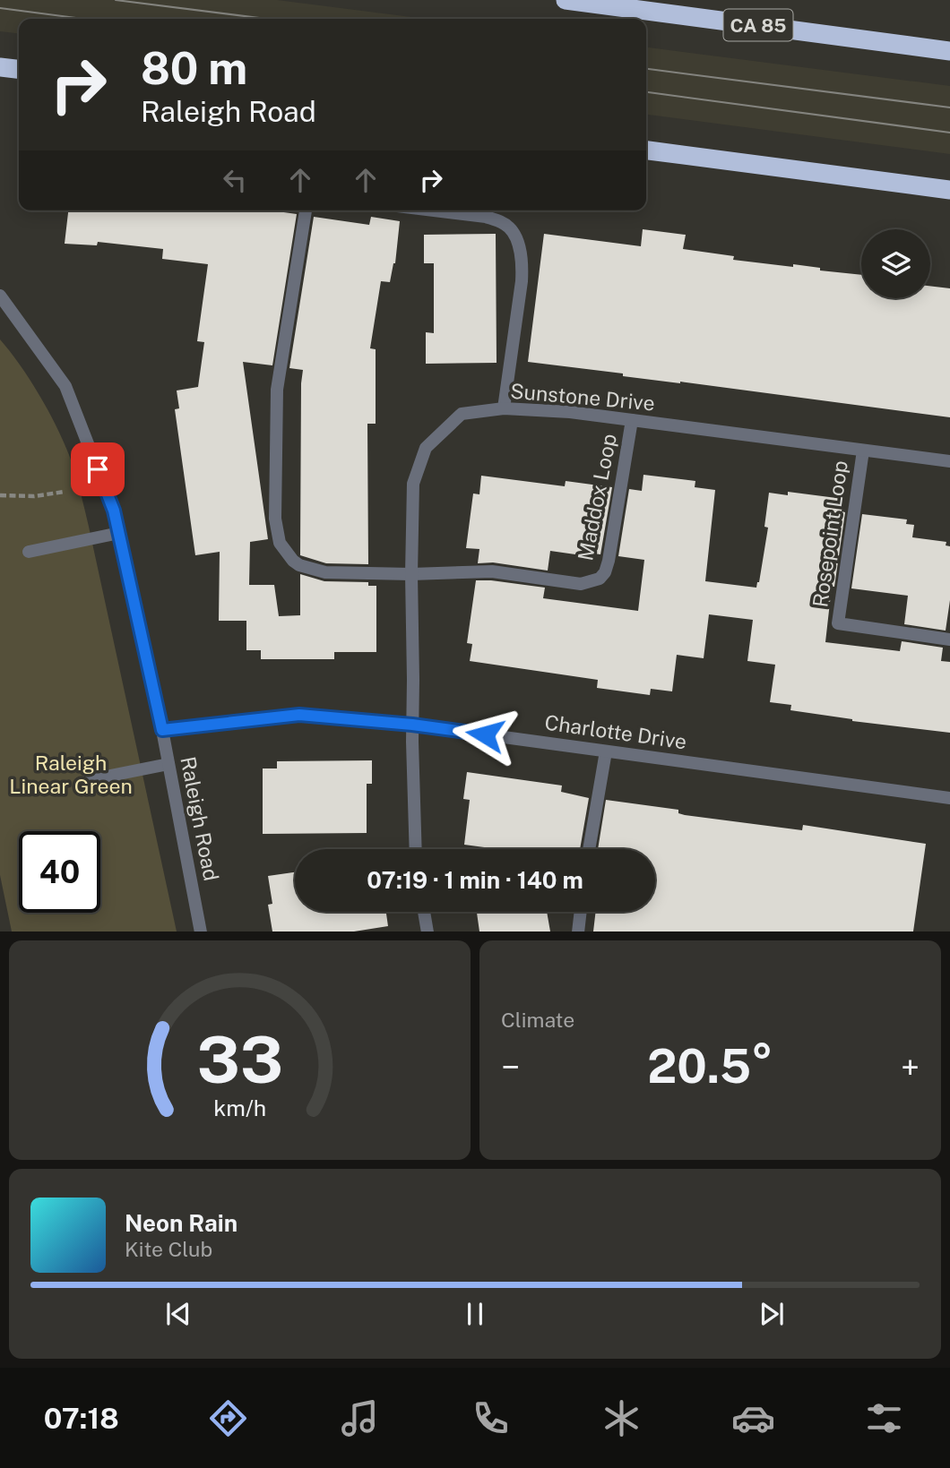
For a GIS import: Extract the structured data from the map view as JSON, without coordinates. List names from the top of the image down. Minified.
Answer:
{"streets":{"highway":["CA 85"],"street":["Sunstone Drive","Maddox Loop","Rosepoint Loop","Charlotte Drive","Raleigh Road"]},"crossings":[["Sunstone Drive","Maddox Loop"],["Sunstone Drive","Rosepoint Loop"],["Sunstone Drive","Charlotte Drive"],["Charlotte Drive","Raleigh Road"]],"parks":["Raleigh Linear Green"],"page":{"turn":["80 m","Raleigh Road"],"limit":"40","trip":"07:19 · 1 min · 140 m","tile":"Climate","heat":["−","20.5°","+"],"song":["Neon Rain","Kite Club"],"tabs":"07:18","gauge":["33","km/h"]}}
